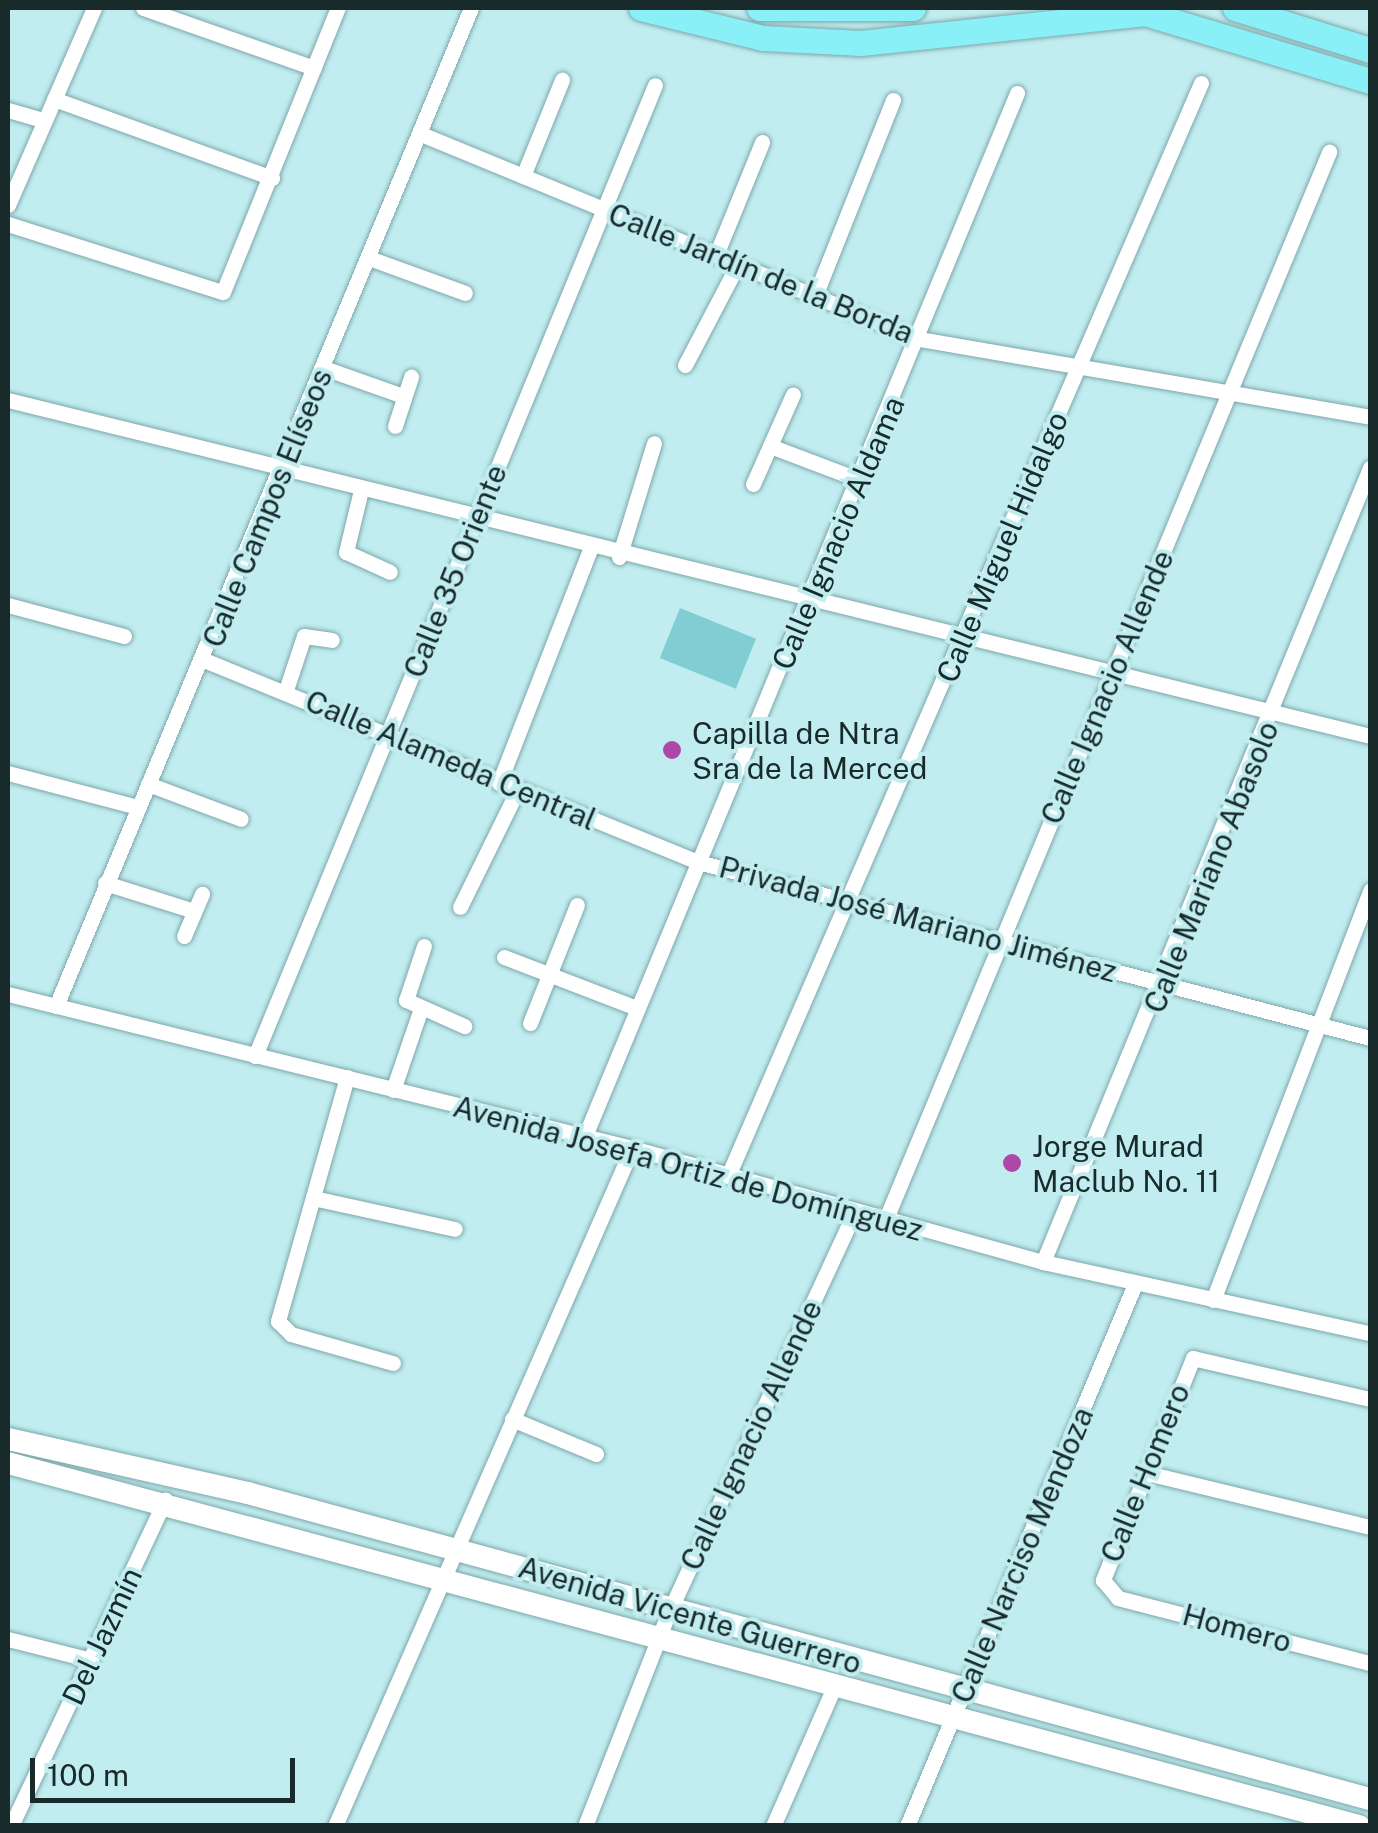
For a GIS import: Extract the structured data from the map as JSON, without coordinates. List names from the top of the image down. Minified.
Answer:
{"streets":{"main road":["Avenida Vicente Guerrero"],"street":["Calle Jardín de la Borda","Calle Campos Elíseos","Calle Ignacio Aldama","Calle Miguel Hidalgo","Calle 35 Oriente","Calle Ignacio Allende","Calle Alameda Central","Calle Mariano Abasolo","Privada José Mariano Jiménez","Avenida Josefa Ortiz de Domínguez","Calle Homero","Calle Narciso Mendoza","Homero","Del Jazmín"]},"crossings":[["Calle Jardín de la Borda","Calle Campos Elíseos"],["Calle Jardín de la Borda","Calle Ignacio Aldama"],["Calle Jardín de la Borda","Calle Miguel Hidalgo"],["Calle Jardín de la Borda","Calle 35 Oriente"],["Calle Jardín de la Borda","Calle Ignacio Allende"],["Calle Campos Elíseos","Calle Alameda Central"],["Calle Campos Elíseos","Avenida Josefa Ortiz de Domínguez"],["Calle Ignacio Aldama","Calle Alameda Central"],["Calle Ignacio Aldama","Privada José Mariano Jiménez"],["Calle Ignacio Aldama","Avenida Josefa Ortiz de Domínguez"],["Calle Miguel Hidalgo","Privada José Mariano Jiménez"],["Calle Miguel Hidalgo","Avenida Josefa Ortiz de Domínguez"],["Calle 35 Oriente","Calle Alameda Central"],["Calle 35 Oriente","Avenida Josefa Ortiz de Domínguez"],["Calle Ignacio Allende","Privada José Mariano Jiménez"],["Calle Ignacio Allende","Avenida Josefa Ortiz de Domínguez"],["Calle Ignacio Allende","Avenida Vicente Guerrero"],["Calle Alameda Central","Privada José Mariano Jiménez"],["Calle Mariano Abasolo","Privada José Mariano Jiménez"],["Calle Mariano Abasolo","Avenida Josefa Ortiz de Domínguez"],["Avenida Josefa Ortiz de Domínguez","Calle Narciso Mendoza"],["Calle Homero","Homero"],["Calle Narciso Mendoza","Avenida Vicente Guerrero"],["Avenida Vicente Guerrero","Del Jazmín"]],"places":["Capilla de Ntra Sra de la Merced","Jorge Murad Maclub No. 11"],"scale_bar":"100 m"}
